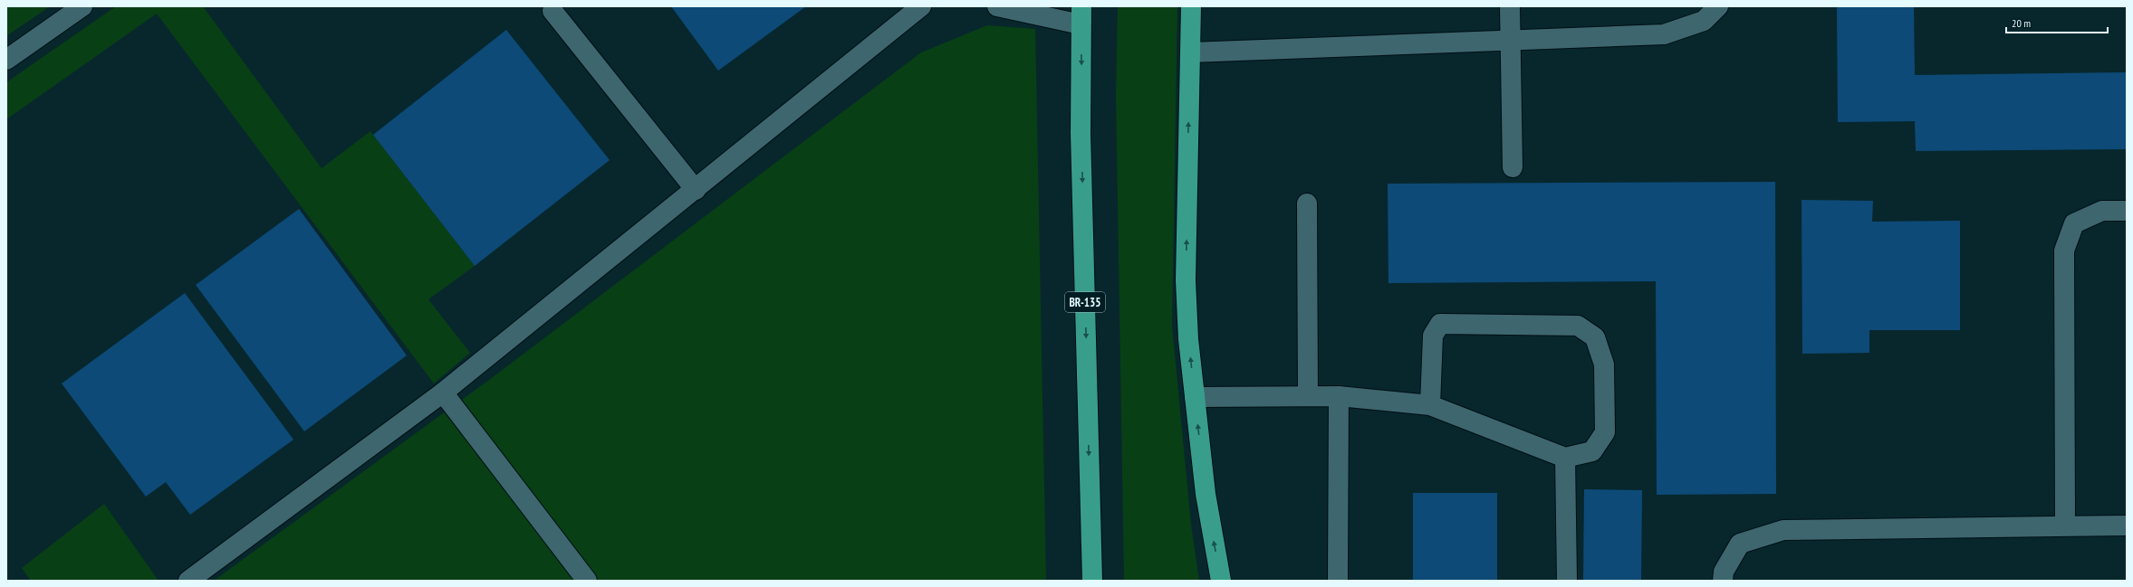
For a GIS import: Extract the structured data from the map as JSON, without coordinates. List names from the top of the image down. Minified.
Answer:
{"streets":{"highway":["BR-135"]},"scale_bar":"20 m"}
